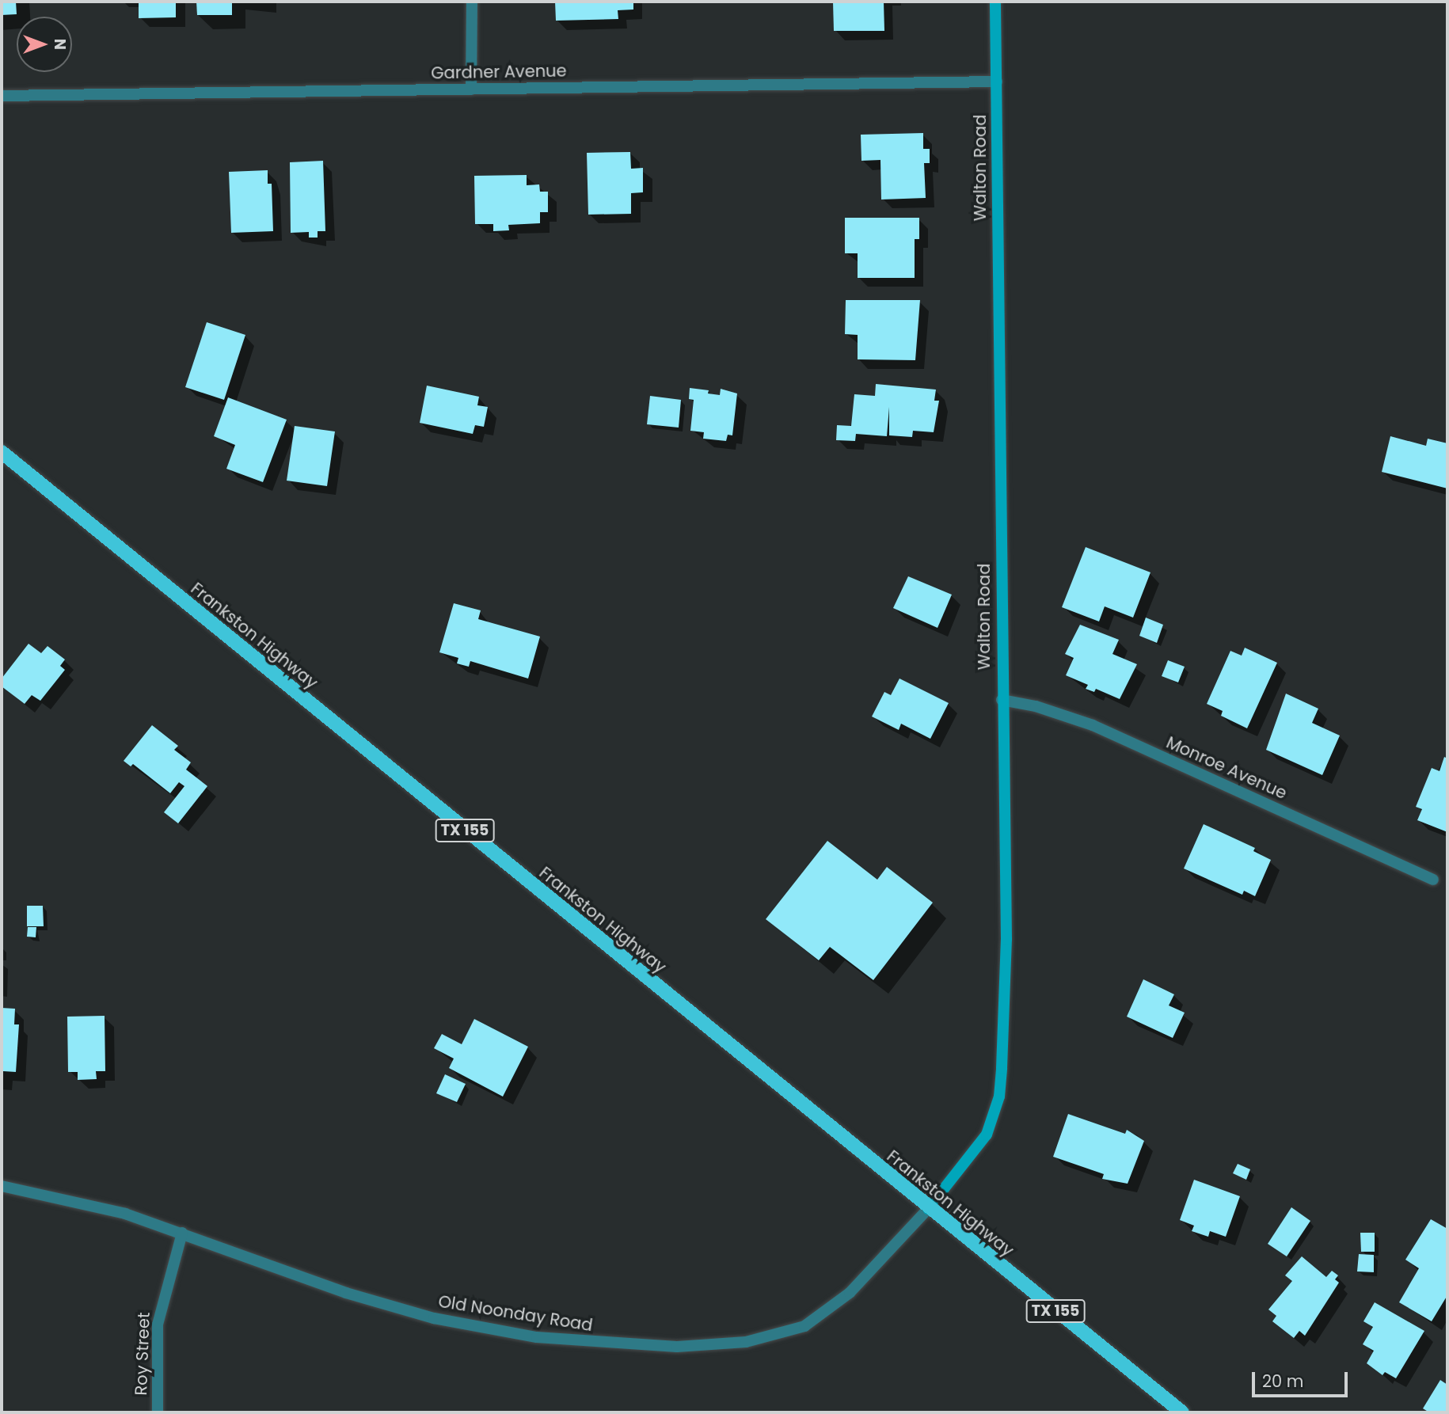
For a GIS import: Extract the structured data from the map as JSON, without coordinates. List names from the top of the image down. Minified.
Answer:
{"streets":{"main road":["Frankston Highway","TX 155"],"street":["Gardner Avenue","Walton Road","Monroe Avenue","Old Noonday Road","Roy Street"]},"crossings":[["Gardner Avenue","Walton Road"],["Walton Road","Frankston Highway"],["Walton Road","Monroe Avenue"],["Walton Road","Old Noonday Road"],["Frankston Highway","Old Noonday Road"],["Old Noonday Road","Roy Street"]],"scale_bar":"20 m","north":"right"}
